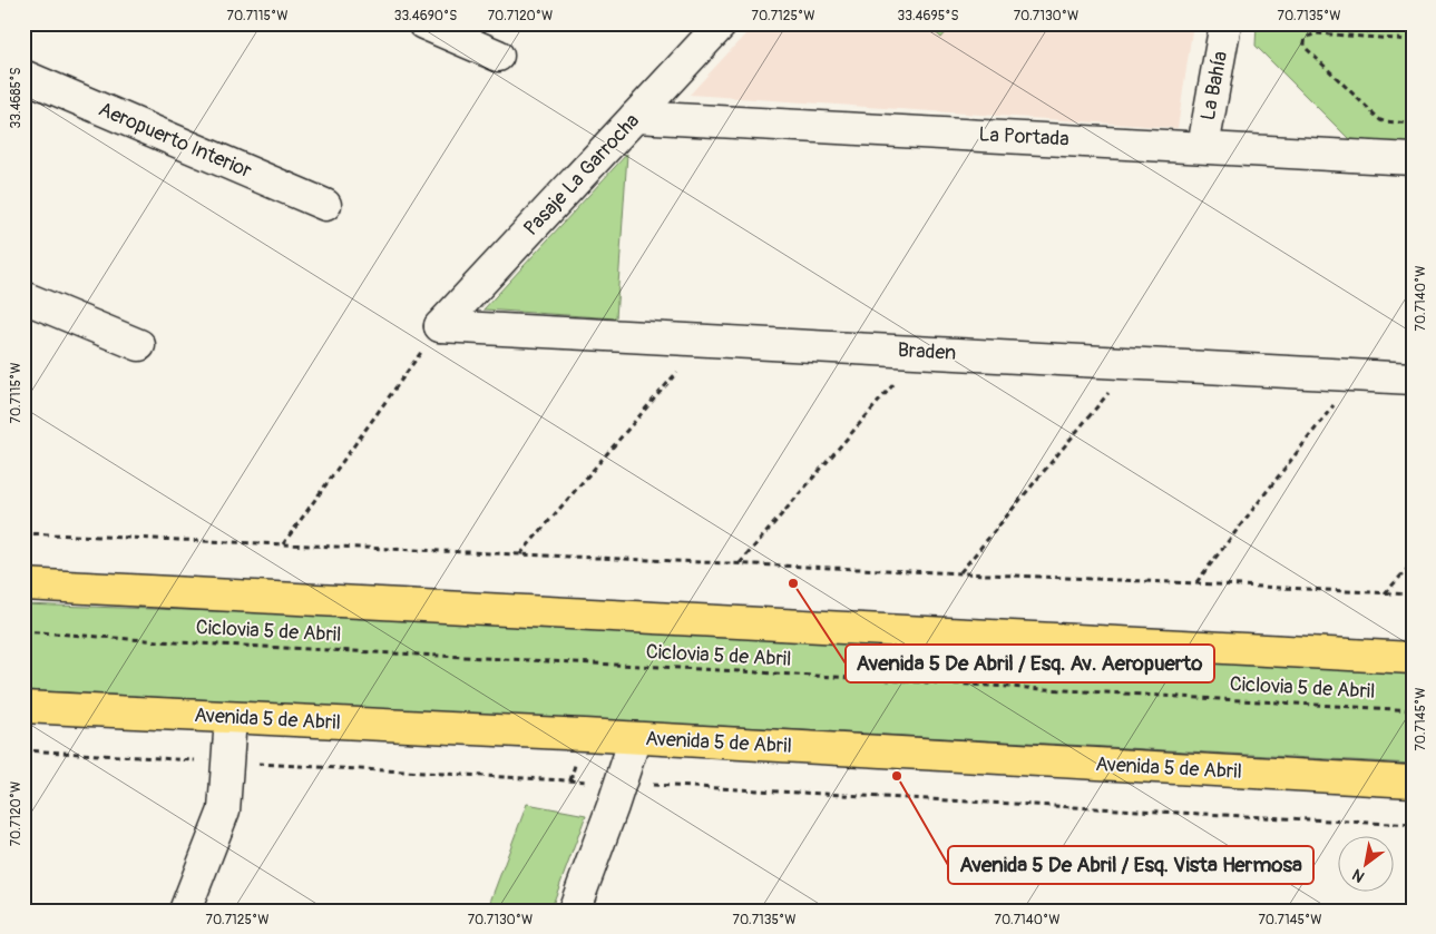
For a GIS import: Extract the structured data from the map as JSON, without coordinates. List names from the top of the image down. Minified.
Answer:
{"streets":{"main road":["Avenida 5 de Abril"],"street":["La Bahía","La Portada","Aeropuerto Interior","Pasaje La Garrocha","Braden"],"path":["Ciclovia 5 de Abril"]},"crossings":[["La Bahía","La Portada"],["La Portada","Pasaje La Garrocha"],["Pasaje La Garrocha","Braden"]],"places":["Avenida 5 De Abril / Esq. Av. Aeropuerto","Avenida 5 De Abril / Esq. Vista Hermosa"],"north":"bottom left","coordinates":["70.7115°W","33.4690°S","70.7120°W","70.7125°W","33.4695°S","70.7130°W","70.7135°W","33.4685°S","70.7140°W","70.7145°W"]}
